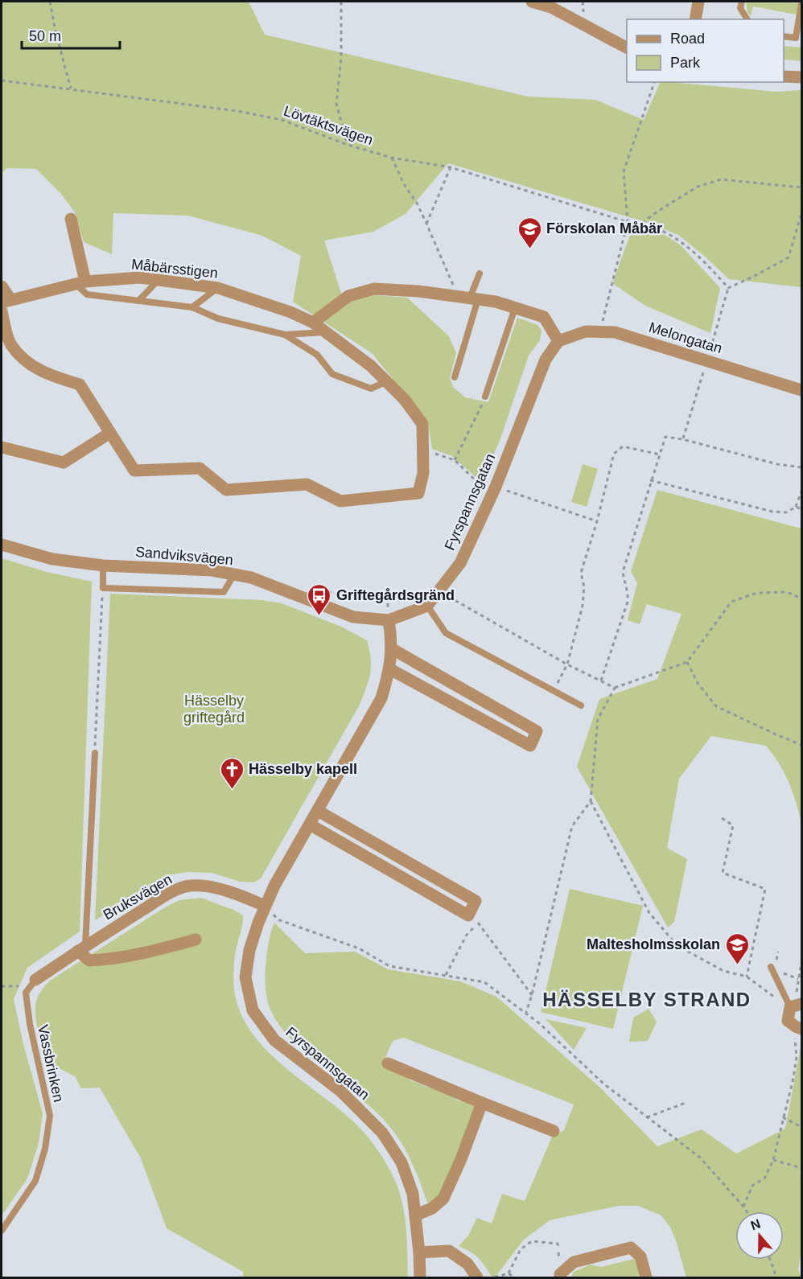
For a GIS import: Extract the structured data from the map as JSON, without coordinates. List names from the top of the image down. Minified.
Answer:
{"streets":{"street":["Måbärsstigen","Melongatan","Fyrspannsgatan","Sandviksvägen","Bruksvägen"],"lane":["Vassbrinken"],"path":["Lövtäktsvägen"]},"crossings":[["Melongatan","Fyrspannsgatan"],["Fyrspannsgatan","Sandviksvägen"],["Fyrspannsgatan","Bruksvägen"],["Bruksvägen","Vassbrinken"]],"districts":["HÄSSELBY STRAND"],"parks":["Hässelby griftegård"],"places":{"school or university":["Förskolan Måbär","Maltesholmsskolan"],"bus stop":["Griftegårdsgränd"],"church":["Hässelby kapell"]},"legend":["Road","Park"],"scale_bar":"50 m","north":"top"}
